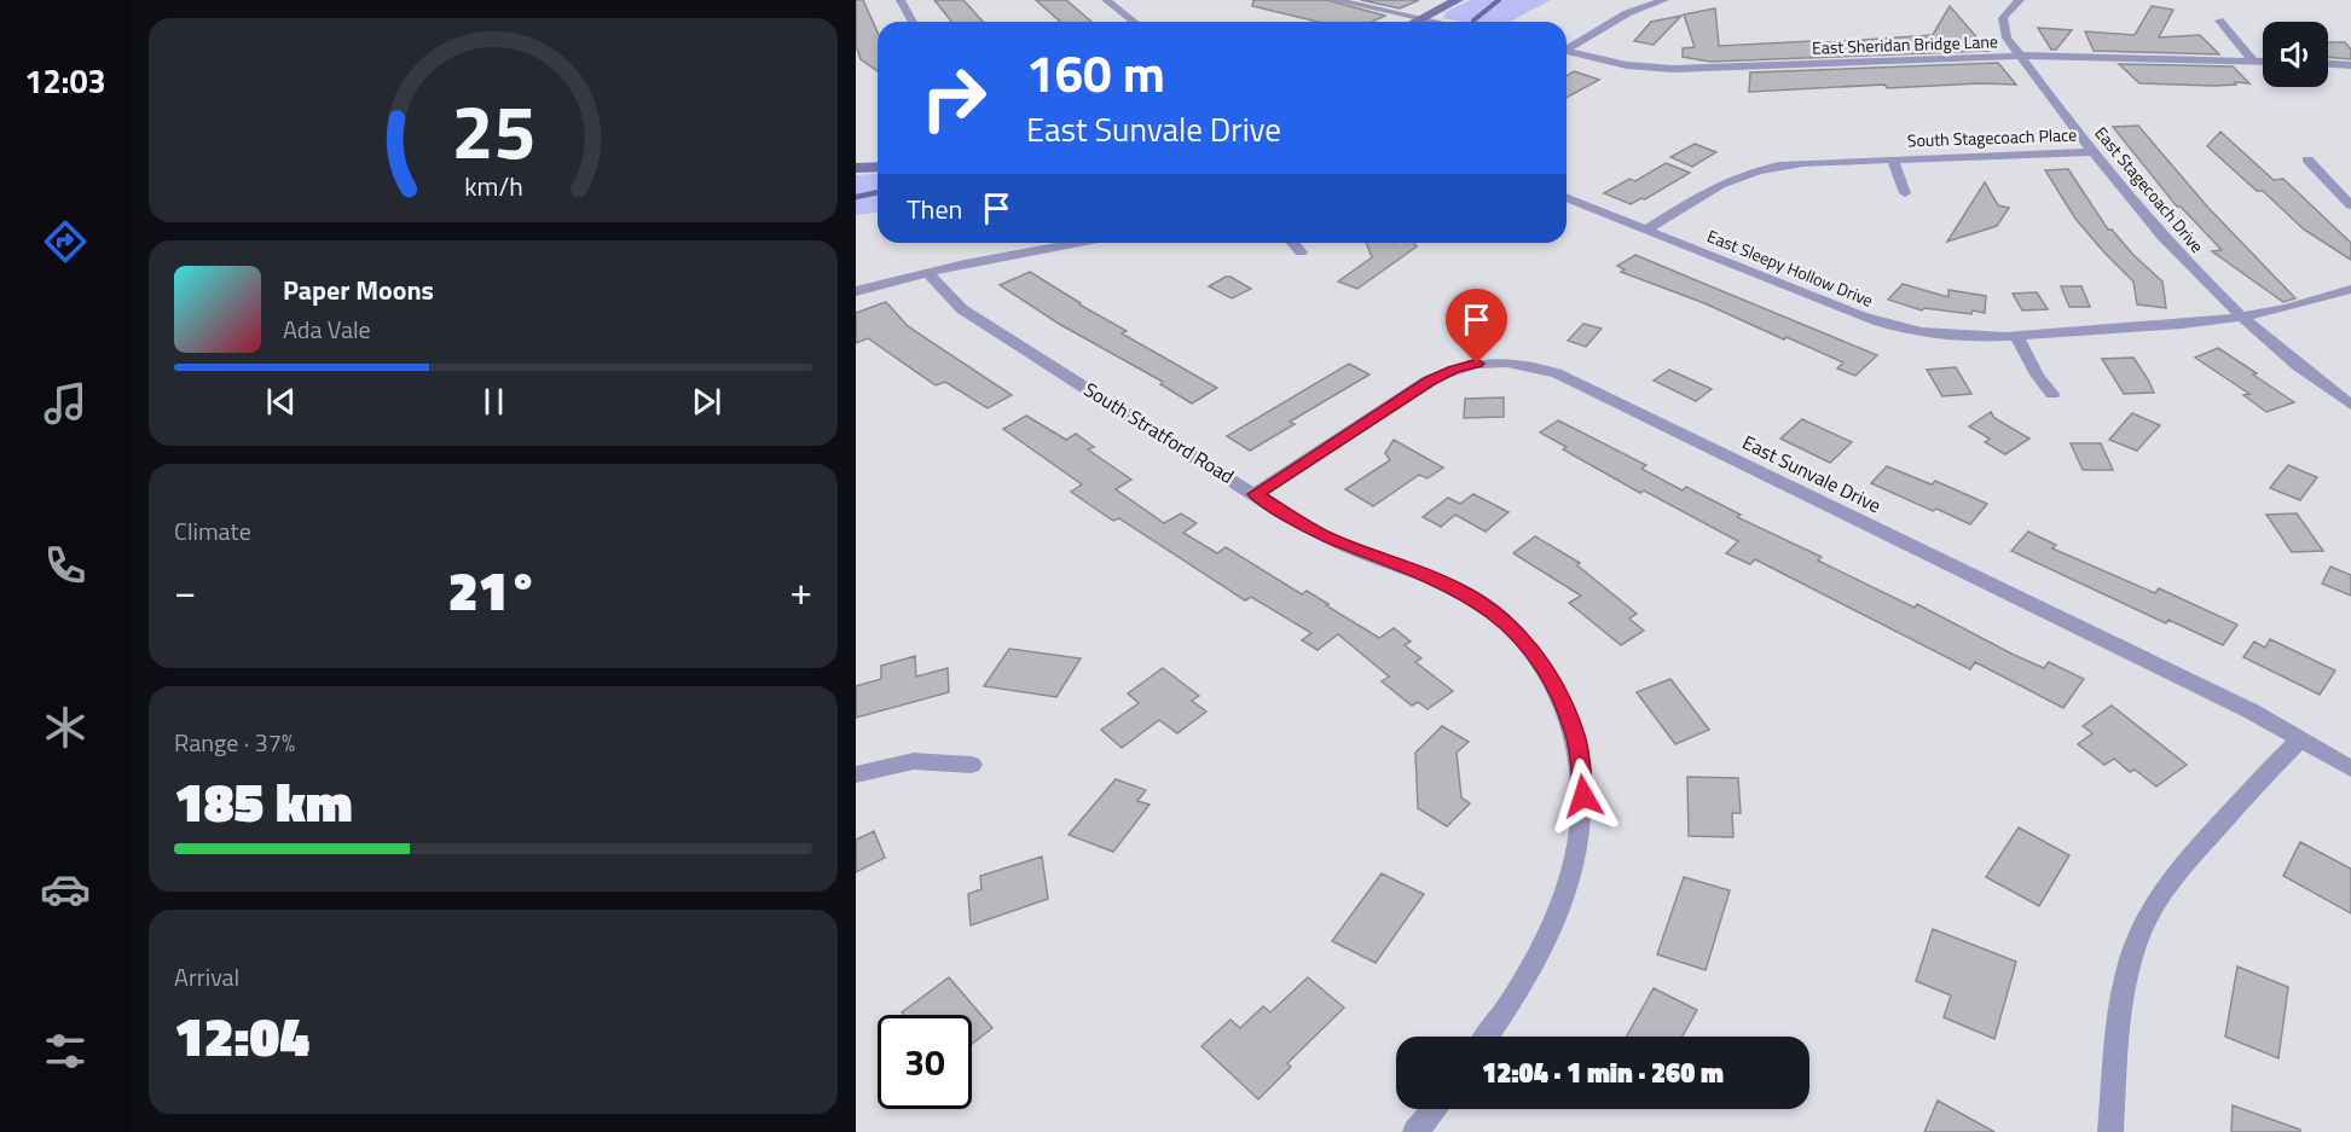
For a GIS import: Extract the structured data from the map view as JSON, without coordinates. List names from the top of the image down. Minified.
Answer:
{"streets":{"street":["East Sheridan Bridge Lane","South Stagecoach Place","East Stagecoach Drive","East Sleepy Hollow Drive","South Stratford Road","East Sunvale Drive"]},"crossings":[["East Sheridan Bridge Lane","East Stagecoach Drive"],["South Stagecoach Place","East Stagecoach Drive"],["South Stagecoach Place","East Sleepy Hollow Drive"],["East Stagecoach Drive","East Sleepy Hollow Drive"],["South Stratford Road","East Sunvale Drive"]],"page":{"tabs":"12:03","turn":["160 m","East Sunvale Drive"],"then":"Then","song":["Paper Moons","Ada Vale"],"tile":["Climate",["Range · 37%","185 km"],["Arrival","12:04"]],"heat":["−","21°","+"],"limit":"30","trip":"12:04 · 1 min · 260 m","gauge":["25","km/h"]}}
